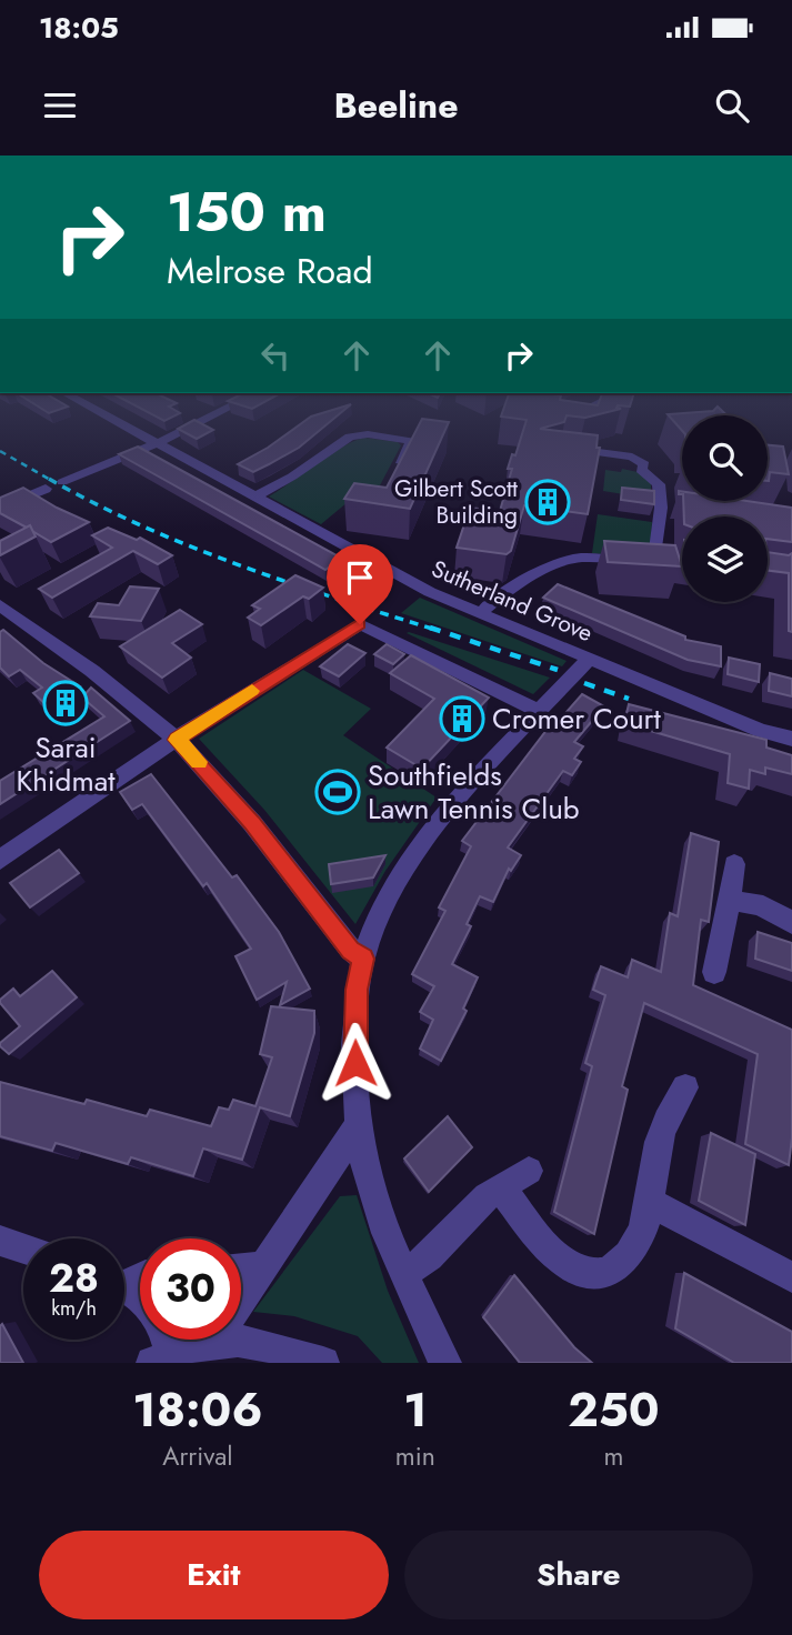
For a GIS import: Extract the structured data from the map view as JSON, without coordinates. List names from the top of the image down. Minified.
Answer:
{"streets":{"street":["Sutherland Grove"]},"places":{"building":["Gilbert Scott Building","Sarai Khidmat","Cromer Court"],"sports":["Southfields Lawn Tennis Club"]},"page":{"status":"18:05","header":"Beeline","turn":["150 m","Melrose Road"],"speed":"28 km/h","limit":"30","eta":["18:06","Arrival","1","min","250","m"],"buttons":["Exit","Share"]}}
